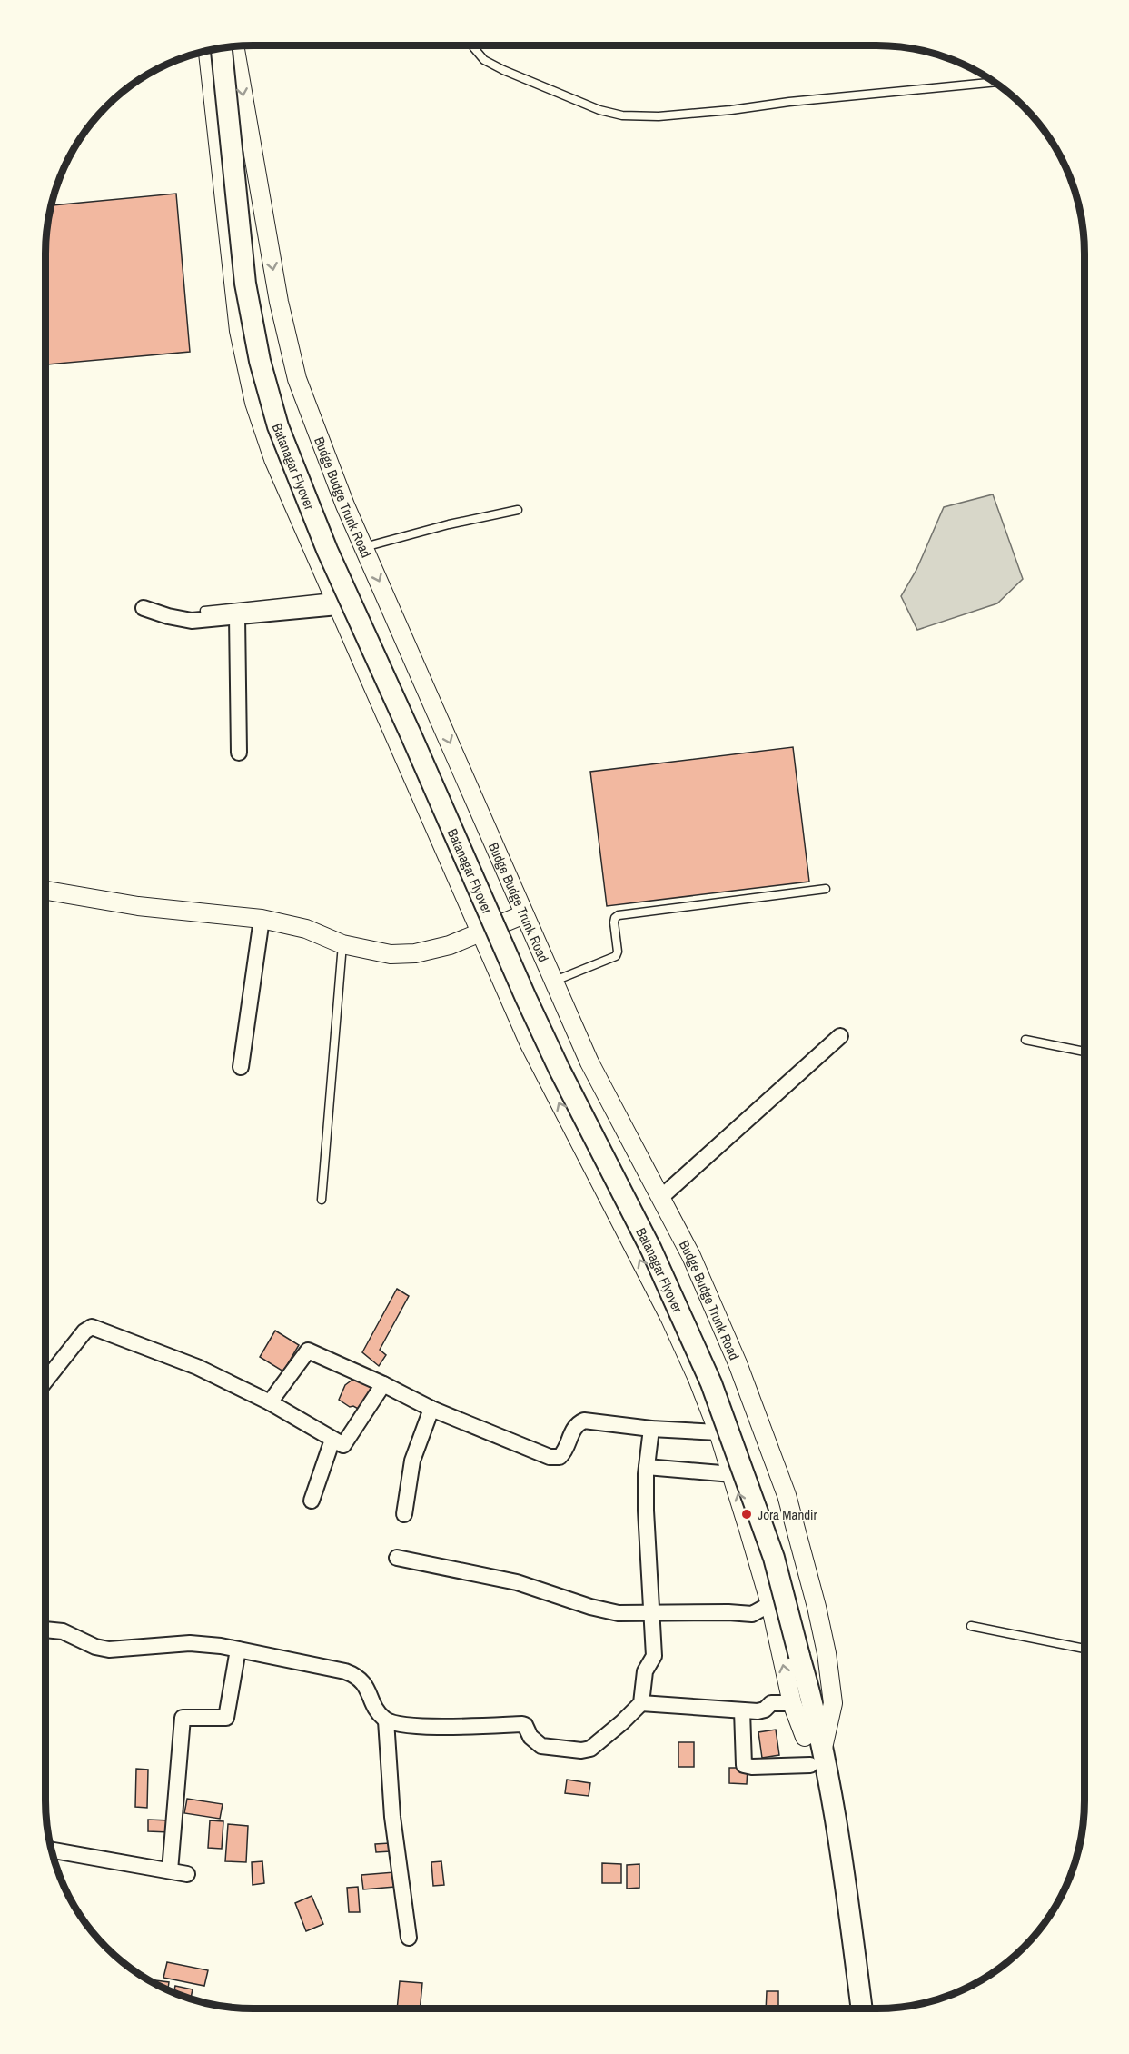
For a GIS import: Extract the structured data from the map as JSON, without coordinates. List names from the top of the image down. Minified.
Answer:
{"streets":{"main road":["Batanagar Flyover"],"street":["Budge Budge Trunk Road"]},"places":["Jora Mandir"]}
